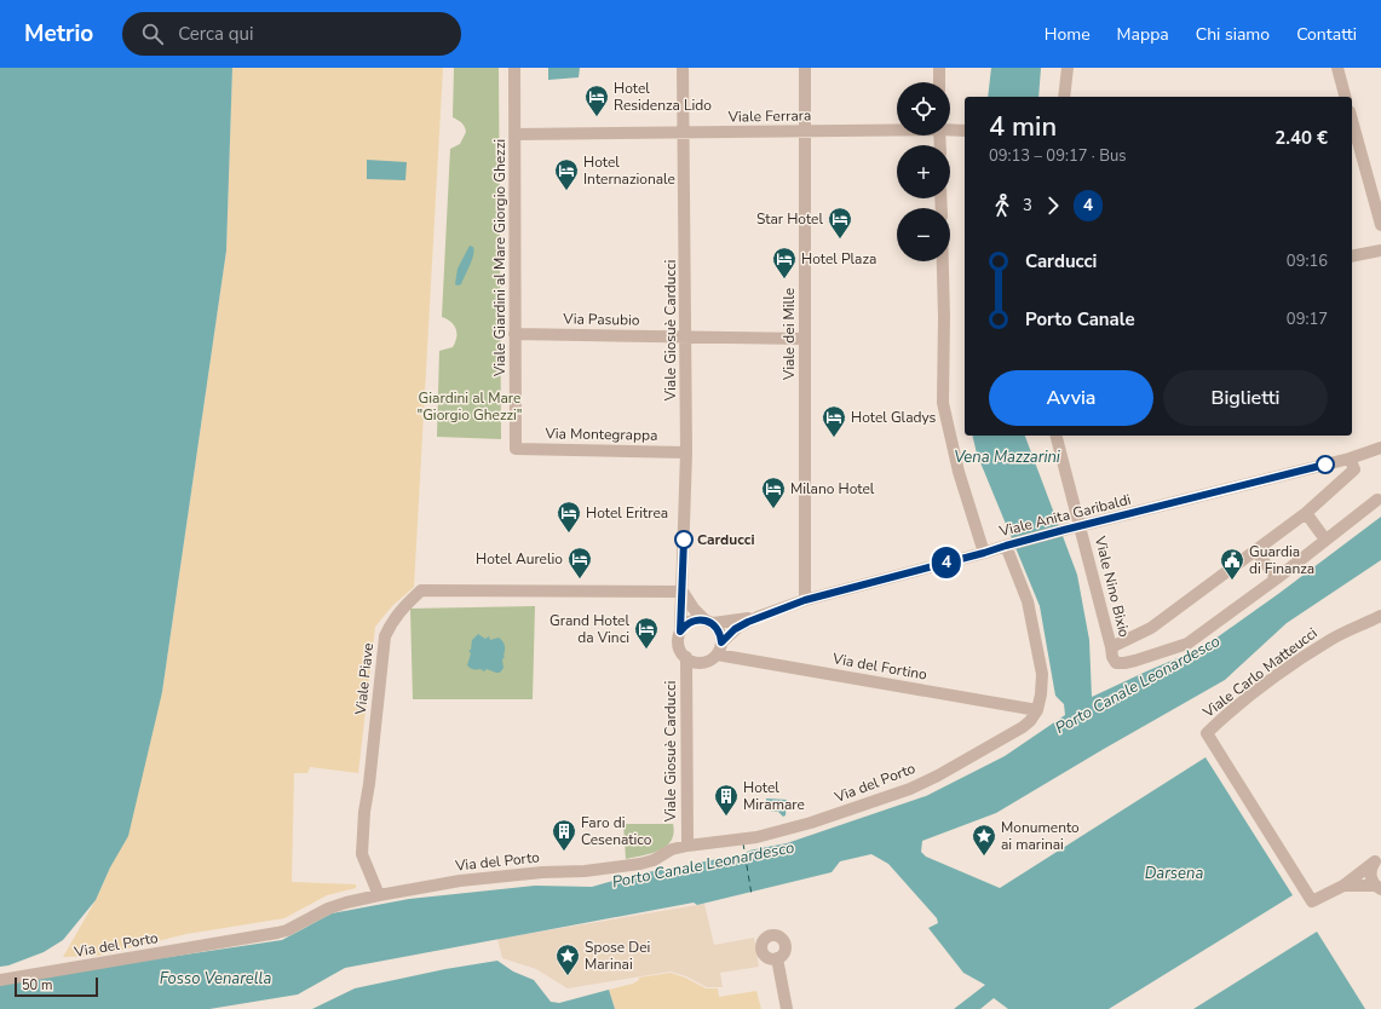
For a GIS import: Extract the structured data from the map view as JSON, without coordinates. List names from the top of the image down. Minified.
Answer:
{"streets":{"street":["Viale Ferrara","Viale Giardini al Mare Giorgio Ghezzi","Via Pasubio","Viale Giosuè Carducci","Viale dei Mille","Via Montegrappa","Viale Anita Garibaldi","Viale Nino Bixio","Via del Fortino","Viale Carlo Matteucci","Viale Piave","Via del Porto"]},"crossings":[["Viale Ferrara","Viale Giardini al Mare Giorgio Ghezzi"],["Viale Ferrara","Viale Giosuè Carducci"],["Viale Ferrara","Viale dei Mille"],["Viale Giardini al Mare Giorgio Ghezzi","Via Pasubio"],["Viale Giardini al Mare Giorgio Ghezzi","Via Montegrappa"],["Via Pasubio","Viale Giosuè Carducci"],["Via Pasubio","Viale dei Mille"],["Viale Giosuè Carducci","Via Montegrappa"],["Viale Giosuè Carducci","Viale Anita Garibaldi"],["Viale Giosuè Carducci","Via del Fortino"],["Viale Giosuè Carducci","Viale Piave"],["Viale Giosuè Carducci","Via del Porto"],["Viale dei Mille","Viale Anita Garibaldi"],["Viale Anita Garibaldi","Viale Nino Bixio"],["Viale Anita Garibaldi","Via del Fortino"],["Via del Fortino","Via del Porto"],["Viale Piave","Via del Porto"]],"water":["Vena Mazzarini","Porto Canale Leonardesco","Darsena","Fosso Venarella"],"parks":["Giardini al Mare \"Giorgio Ghezzi\""],"places":{"hotel":["Hotel Residenza Lido","Hotel Internazionale","Star Hotel","Hotel Plaza","Hotel Gladys","Milano Hotel","Hotel Eritrea","Hotel Aurelio","Grand Hotel da Vinci"],"other":["Carducci"],"public building":["Guardia di Finanza"],"building":["Hotel Miramare","Faro di Cesenatico"],"place":["Monumento ai marinai","Spose Dei Marinai"]},"lines":["bus line 4"],"scale_bar":"50 m","page":{"header":"Metrio","search":"Cerca qui","nav":["Home","Mappa","Chi siamo","Contatti"],"on_map":"4","map_buttons":["+","−"],"heading":["4 min","09:13 – 09:17 · Bus","2.40 €"],"legs":["3","4"],"list":[{"name":"Carducci","value":"09:16"},{"name":"Porto Canale","value":"09:17"}],"buttons":["Avvia","Biglietti"],"scale":"50 m"}}
